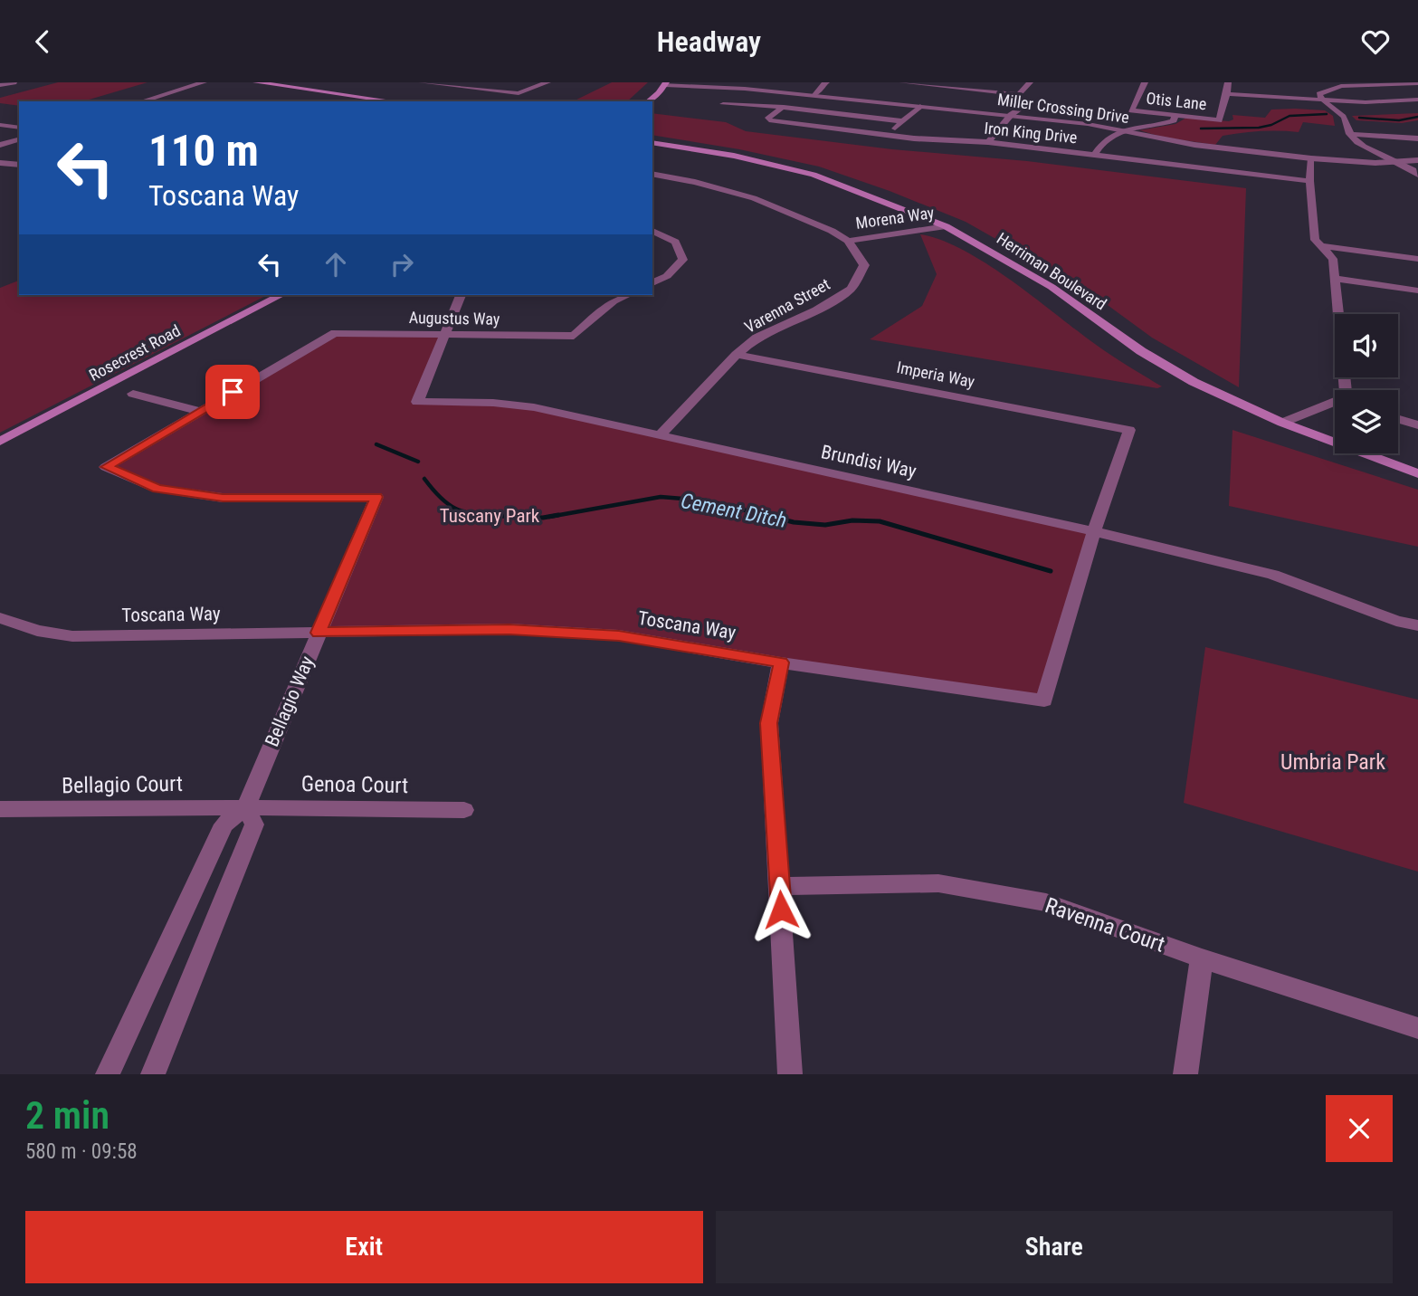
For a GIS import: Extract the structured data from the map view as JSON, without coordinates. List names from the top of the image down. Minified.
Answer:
{"streets":{"main road":["Herriman Boulevard","Rosecrest Road"],"street":["Otis Lane","Miller Crossing Drive","Iron King Drive","Morena Way","Varenna Street","Augustus Way","Imperia Way","Brundisi Way","Toscana Way","Bellagio Way","Bellagio Court","Genoa Court","Ravenna Court"]},"crossings":[["Morena Way","Herriman Boulevard"],["Morena Way","Varenna Street"],["Varenna Street","Imperia Way"],["Varenna Street","Brundisi Way"],["Augustus Way","Brundisi Way"],["Augustus Way","Bellagio Way"],["Imperia Way","Toscana Way"],["Brundisi Way","Toscana Way"],["Toscana Way","Bellagio Way"],["Bellagio Way","Bellagio Court"],["Bellagio Way","Genoa Court"],["Bellagio Court","Genoa Court"]],"water":["Cement Ditch"],"parks":["Tuscany Park","Umbria Park"],"page":{"header":"Headway","turn":["110 m","Toscana Way"],"heading":["2 min","580 m · 09:58"],"buttons":["Exit","Share"]}}
